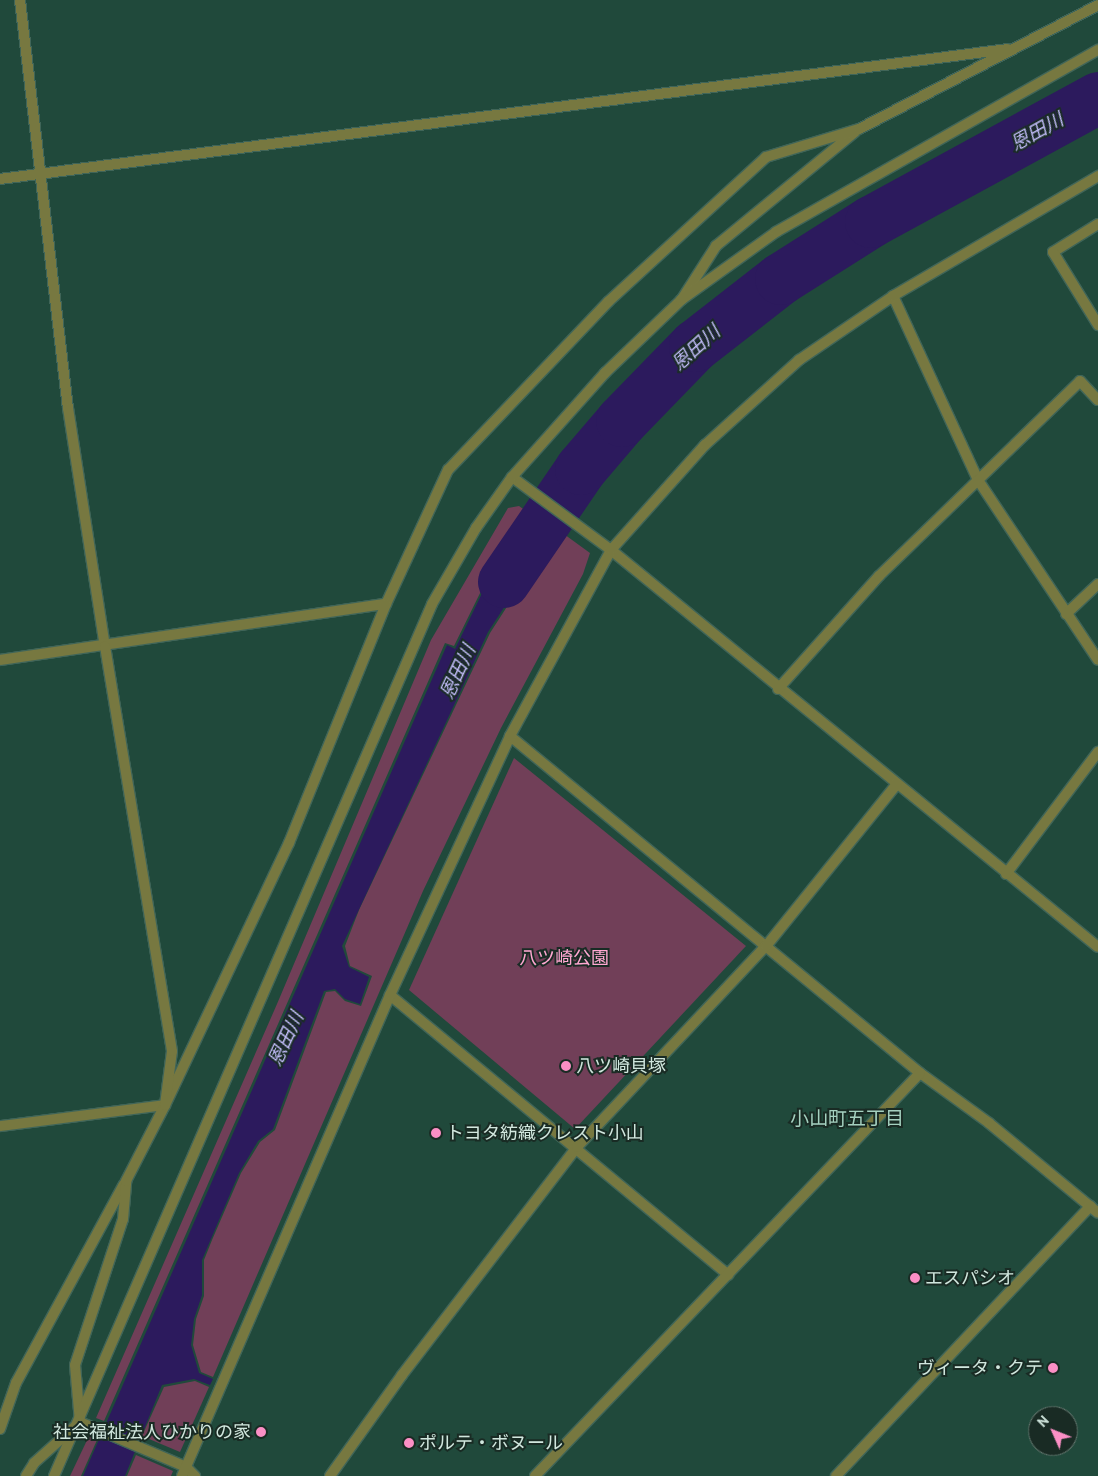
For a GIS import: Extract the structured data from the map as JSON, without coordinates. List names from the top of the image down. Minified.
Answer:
{"districts":["小山町五丁目"],"water":["恩田川"],"parks":["八ツ崎公園"],"places":["八ツ崎貝塚","トヨタ紡織クレスト小山","エスパシオ","ヴィータ・クテ","社会福祉法人ひかりの家","ポルテ・ボヌール"],"north":"top left"}
